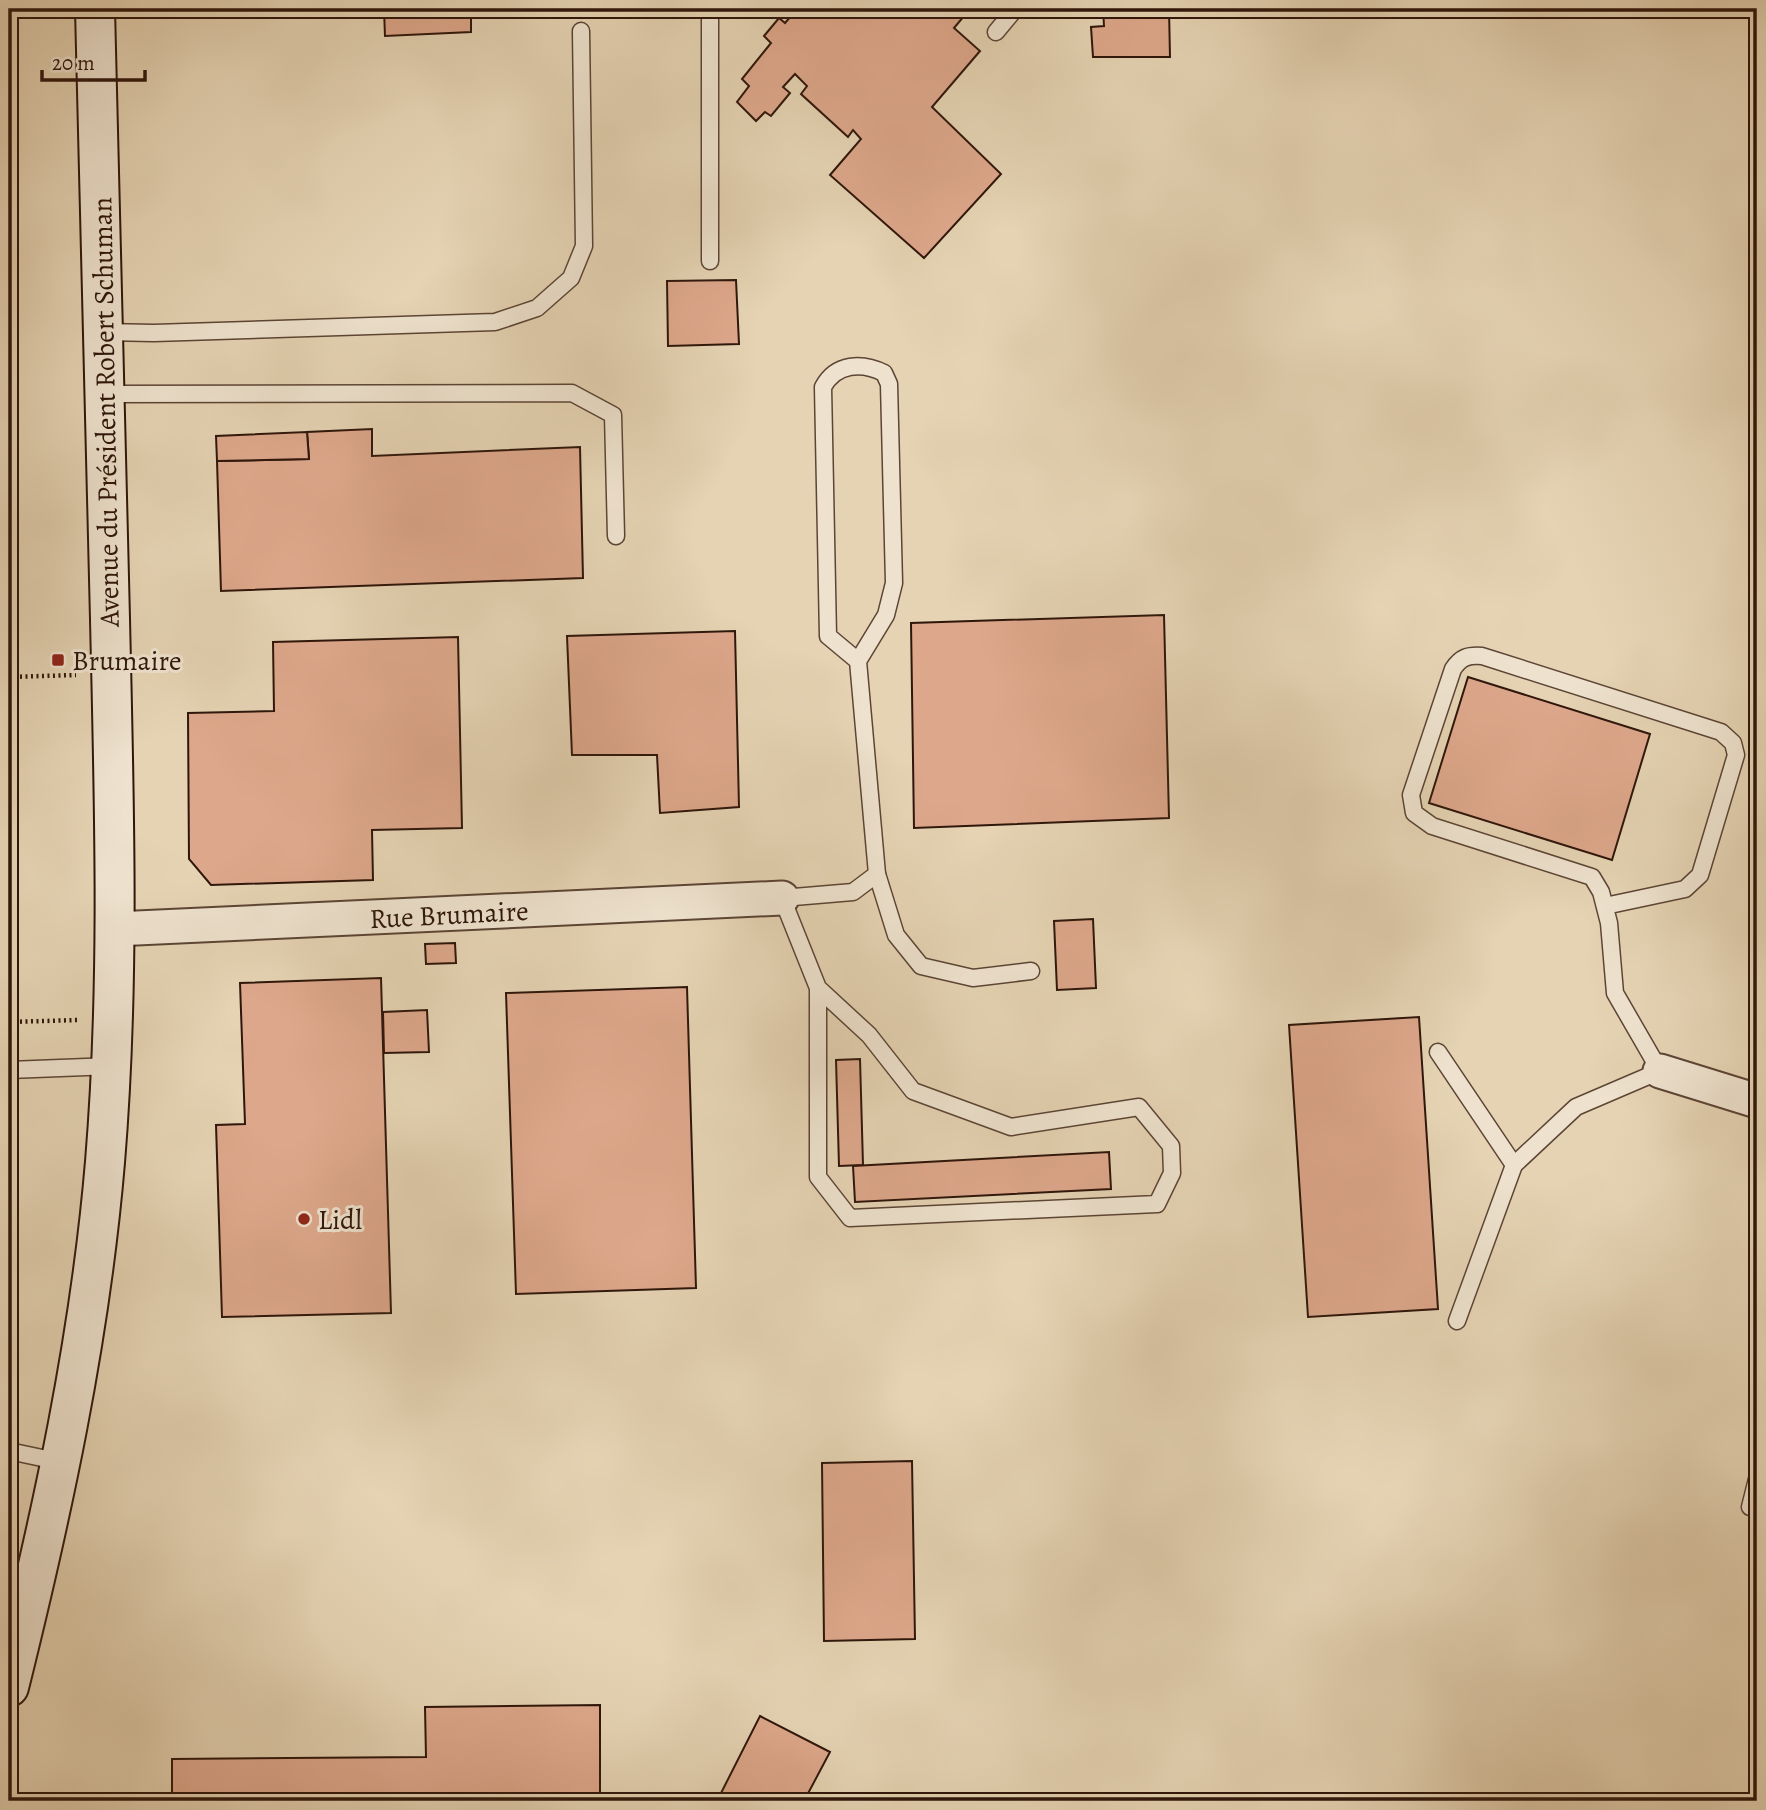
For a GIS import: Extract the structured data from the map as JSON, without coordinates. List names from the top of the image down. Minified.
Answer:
{"streets":{"street":["Avenue du Président Robert Schuman","Rue Brumaire"]},"crossings":[["Avenue du Président Robert Schuman","Rue Brumaire"]],"places":{"transit":["Brumaire"],"other":["Lidl"]},"scale_bar":"20 m"}
